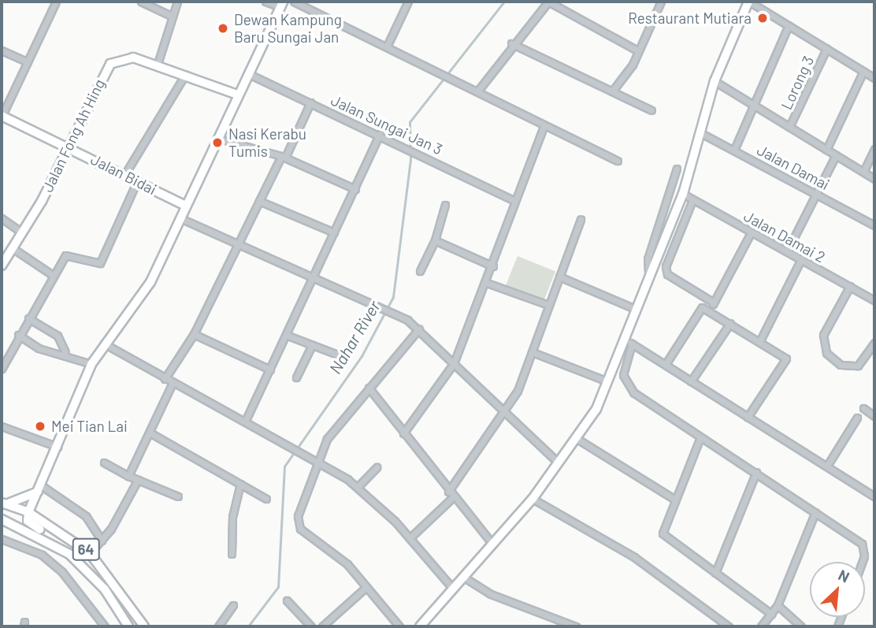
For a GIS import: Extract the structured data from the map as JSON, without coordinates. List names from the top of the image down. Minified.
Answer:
{"streets":{"main road":["64"],"street":["Lorong 3","Jalan Sungai Jan 3","Jalan Fong Ah Hing","Jalan Damai","Jalan Bidai","Jalan Damai 2"]},"crossings":[["Jalan Fong Ah Hing","Jalan Bidai"]],"water":["Nahar River"],"places":["Restaurant Mutiara","Dewan Kampung Baru Sungai Jan","Nasi Kerabu Tumis","Mei Tian Lai"],"north":"top right"}
